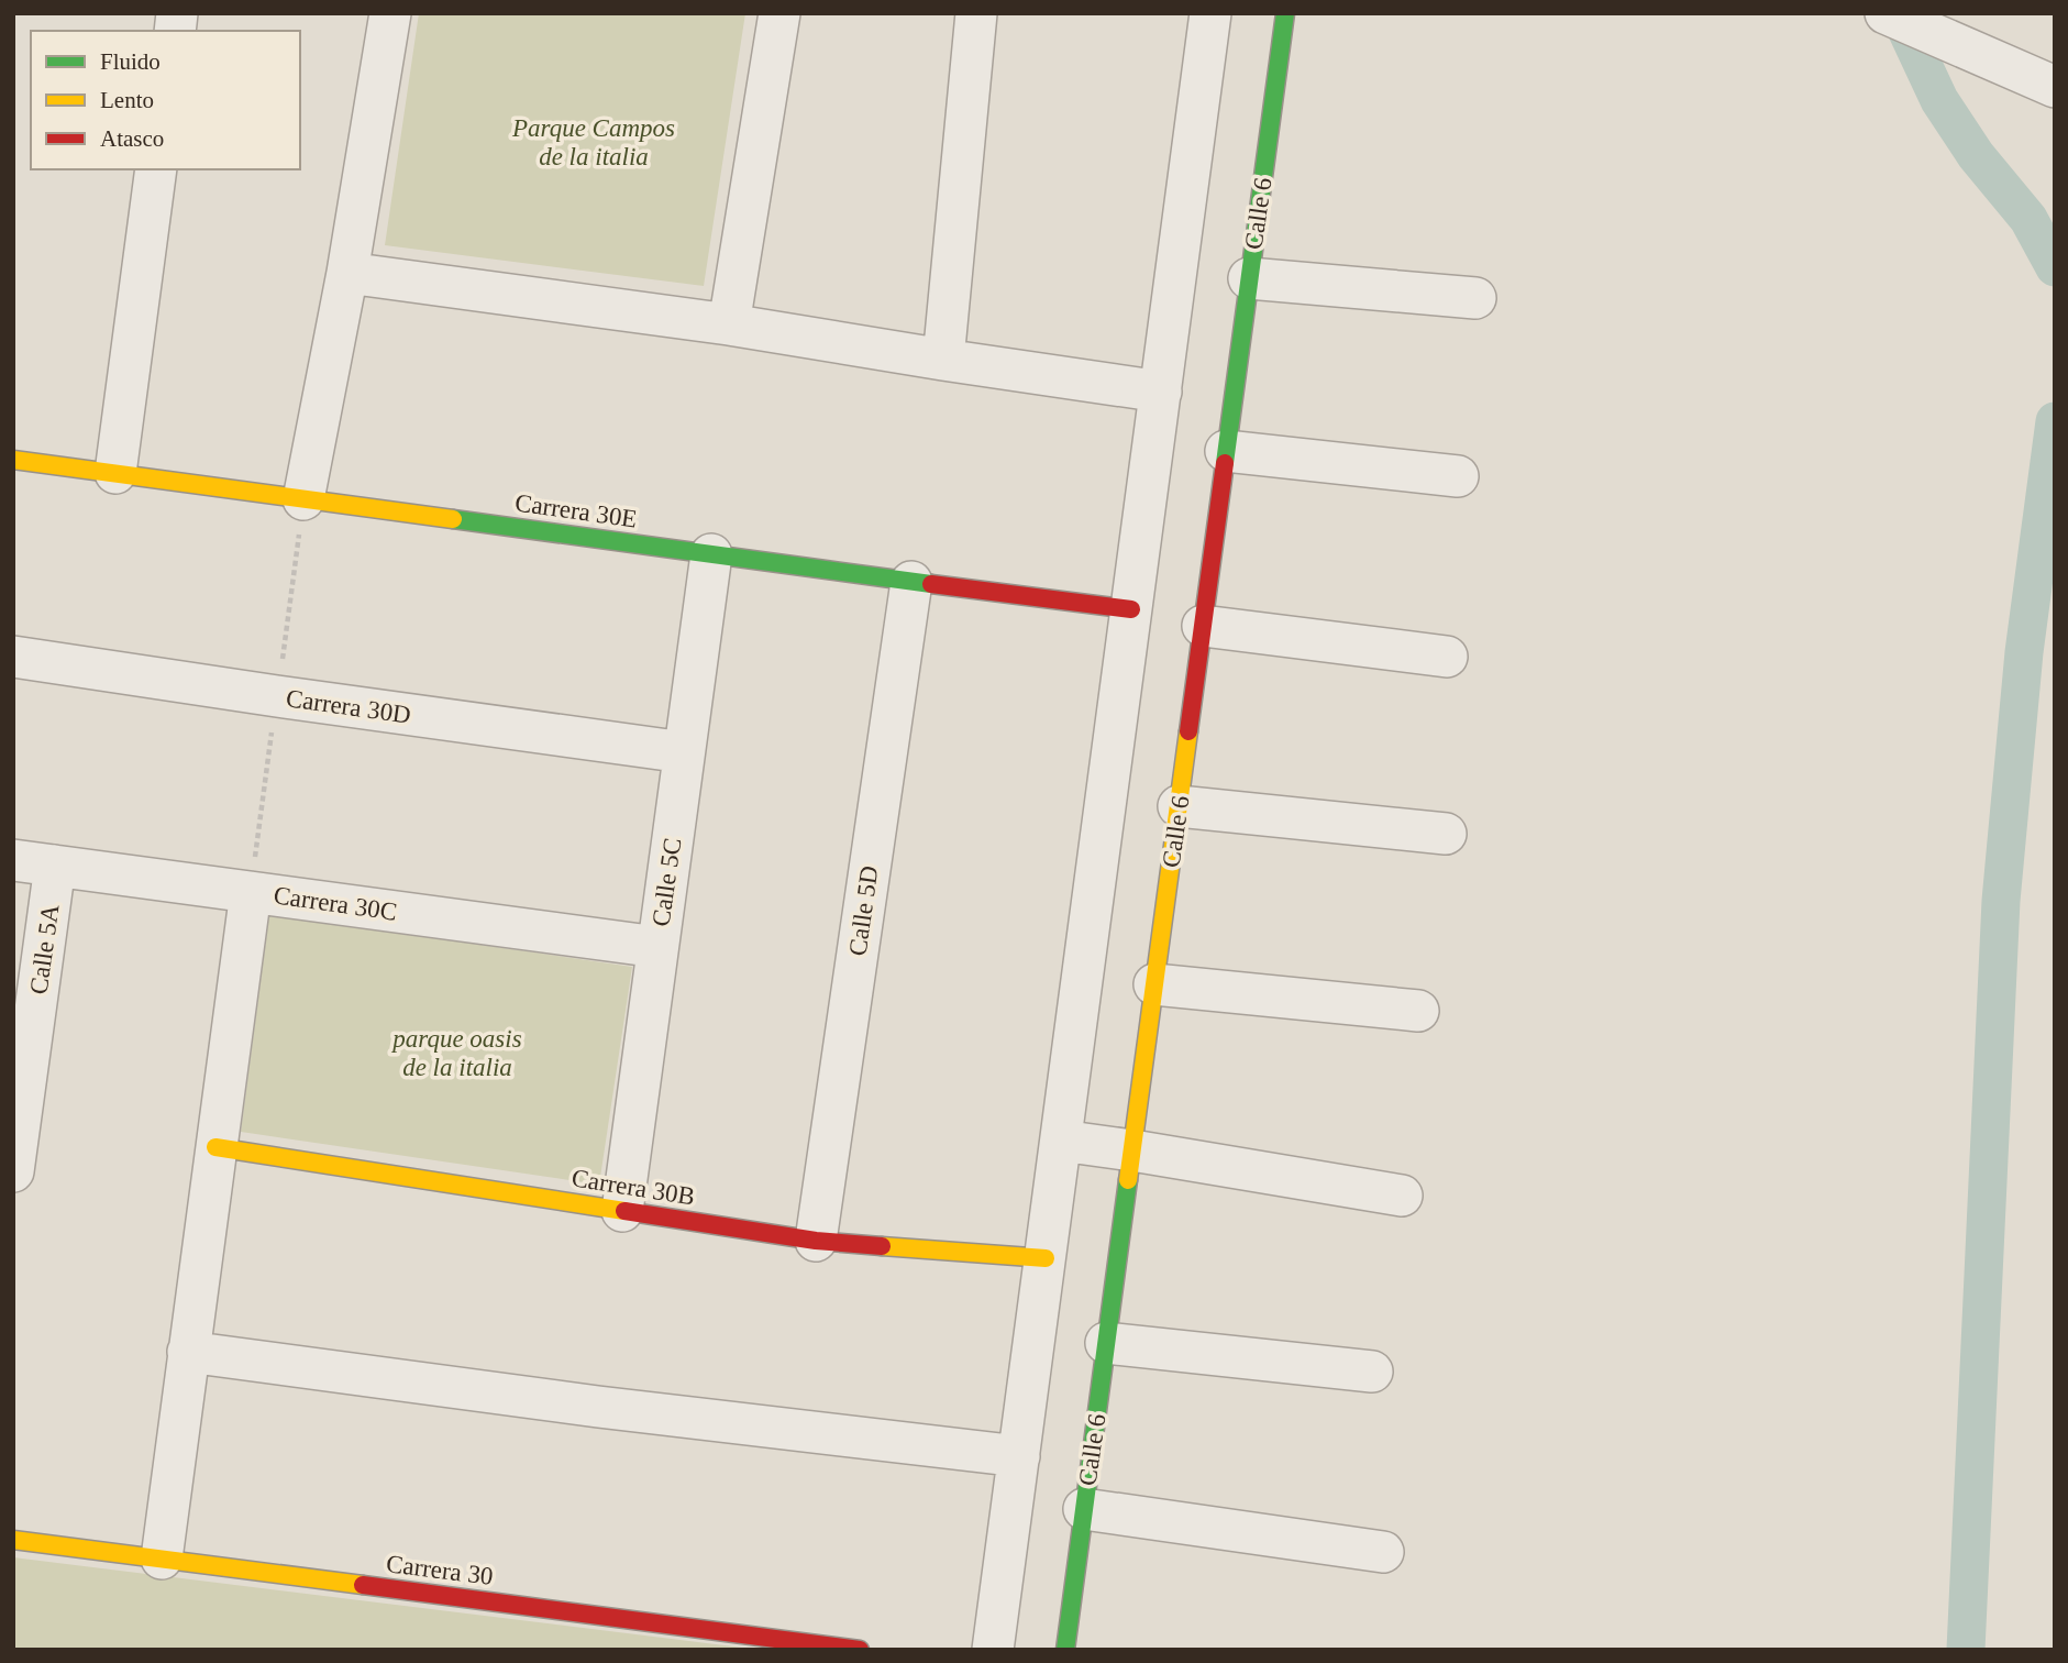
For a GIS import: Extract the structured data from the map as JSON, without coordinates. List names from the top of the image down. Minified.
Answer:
{"streets":{"street":["Calle 6","Carrera 30E","Carrera 30D","Calle 5C","Carrera 30C","Calle 5D","Calle 5A","Carrera 30B","Carrera 30"]},"crossings":[["Carrera 30E","Calle 5C"],["Carrera 30E","Calle 5D"],["Carrera 30D","Calle 5C"],["Calle 5C","Carrera 30C"],["Calle 5C","Carrera 30B"],["Carrera 30C","Calle 5A"],["Calle 5D","Carrera 30B"]],"parks":["Parque Campos de la italia","parque oasis de la italia"],"legend":["Fluido","Lento","Atasco"]}
